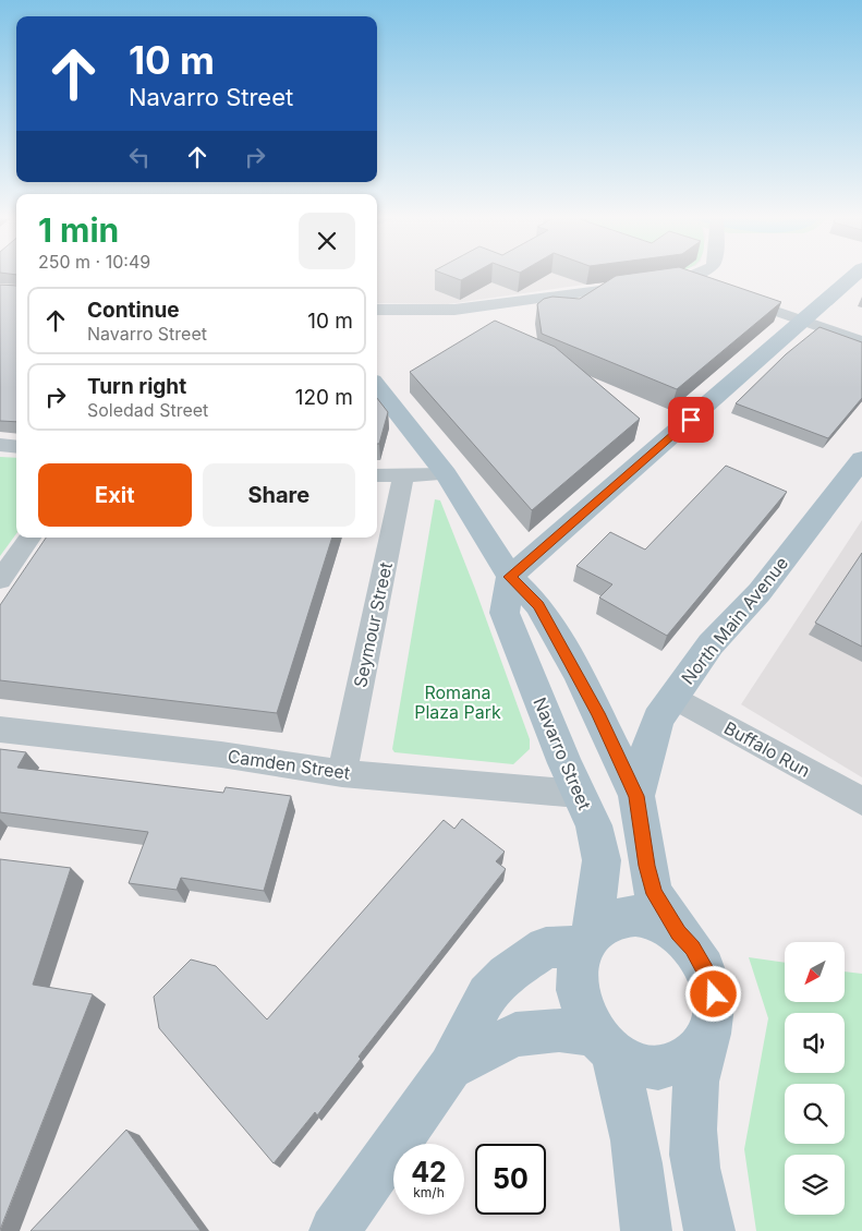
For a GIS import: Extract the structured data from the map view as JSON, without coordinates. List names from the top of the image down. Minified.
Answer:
{"streets":{"main road":["North Main Avenue","Navarro Street"],"street":["Seymour Street","Buffalo Run","Camden Street"]},"crossings":[["North Main Avenue","Buffalo Run"],["Seymour Street","Camden Street"],["Navarro Street","Camden Street"]],"parks":["Romana Plaza Park"],"north":"bottom left","page":{"turn":["10 m","Navarro Street"],"heading":["1 min","250 m · 10:49"],"list":[{"name":"Continue","note":"Navarro Street","value":"10 m"},{"name":"Turn right","note":"Soledad Street","value":"120 m"}],"buttons":["Exit","Share"],"speed":"42 km/h","limit":"50"}}
